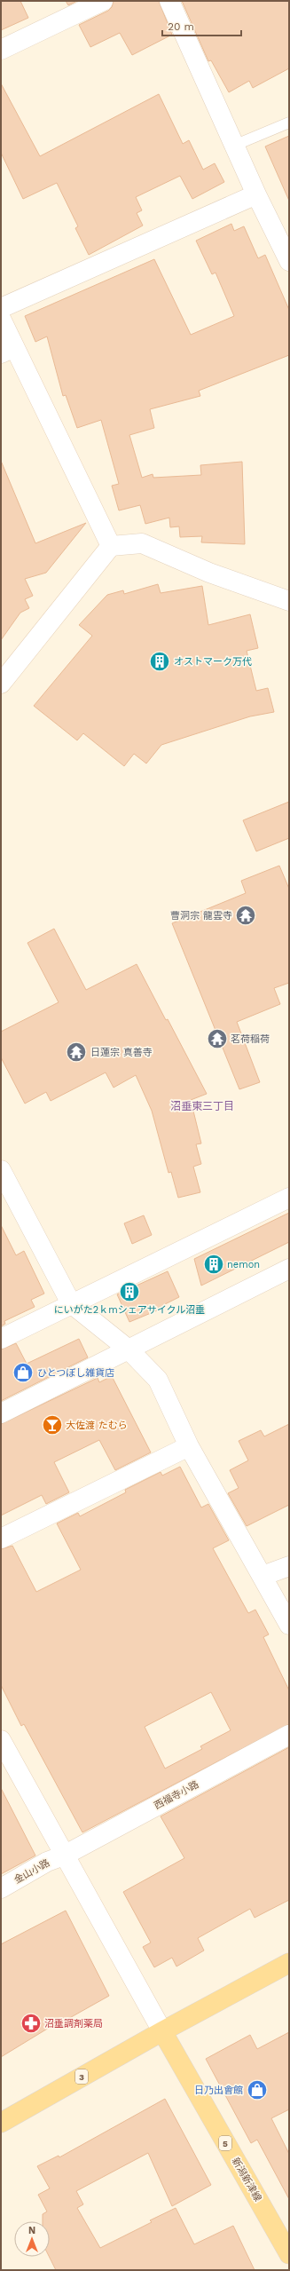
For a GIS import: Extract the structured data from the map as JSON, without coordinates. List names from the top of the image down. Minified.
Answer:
{"streets":{"main road":["3","5","新潟新津線"],"street":["西福寺小路","金山小路"]},"crossings":[["西福寺小路","金山小路"],["3","新潟新津線"]],"districts":["沼垂東三丁目"],"places":{"building":["オストマーク万代","nemon","にいがた2ｋmシェアサイクル沼垂"],"temple":["曹洞宗 龍雲寺","茗荷稲荷","日蓮宗 真善寺"],"shop":["ひとつぼし雑貨店","日乃出會館"],"bar":["大佐渡 たむら"],"pharmacy":["沼垂調剤薬局"]},"scale_bar":"20 m","north":"top"}
